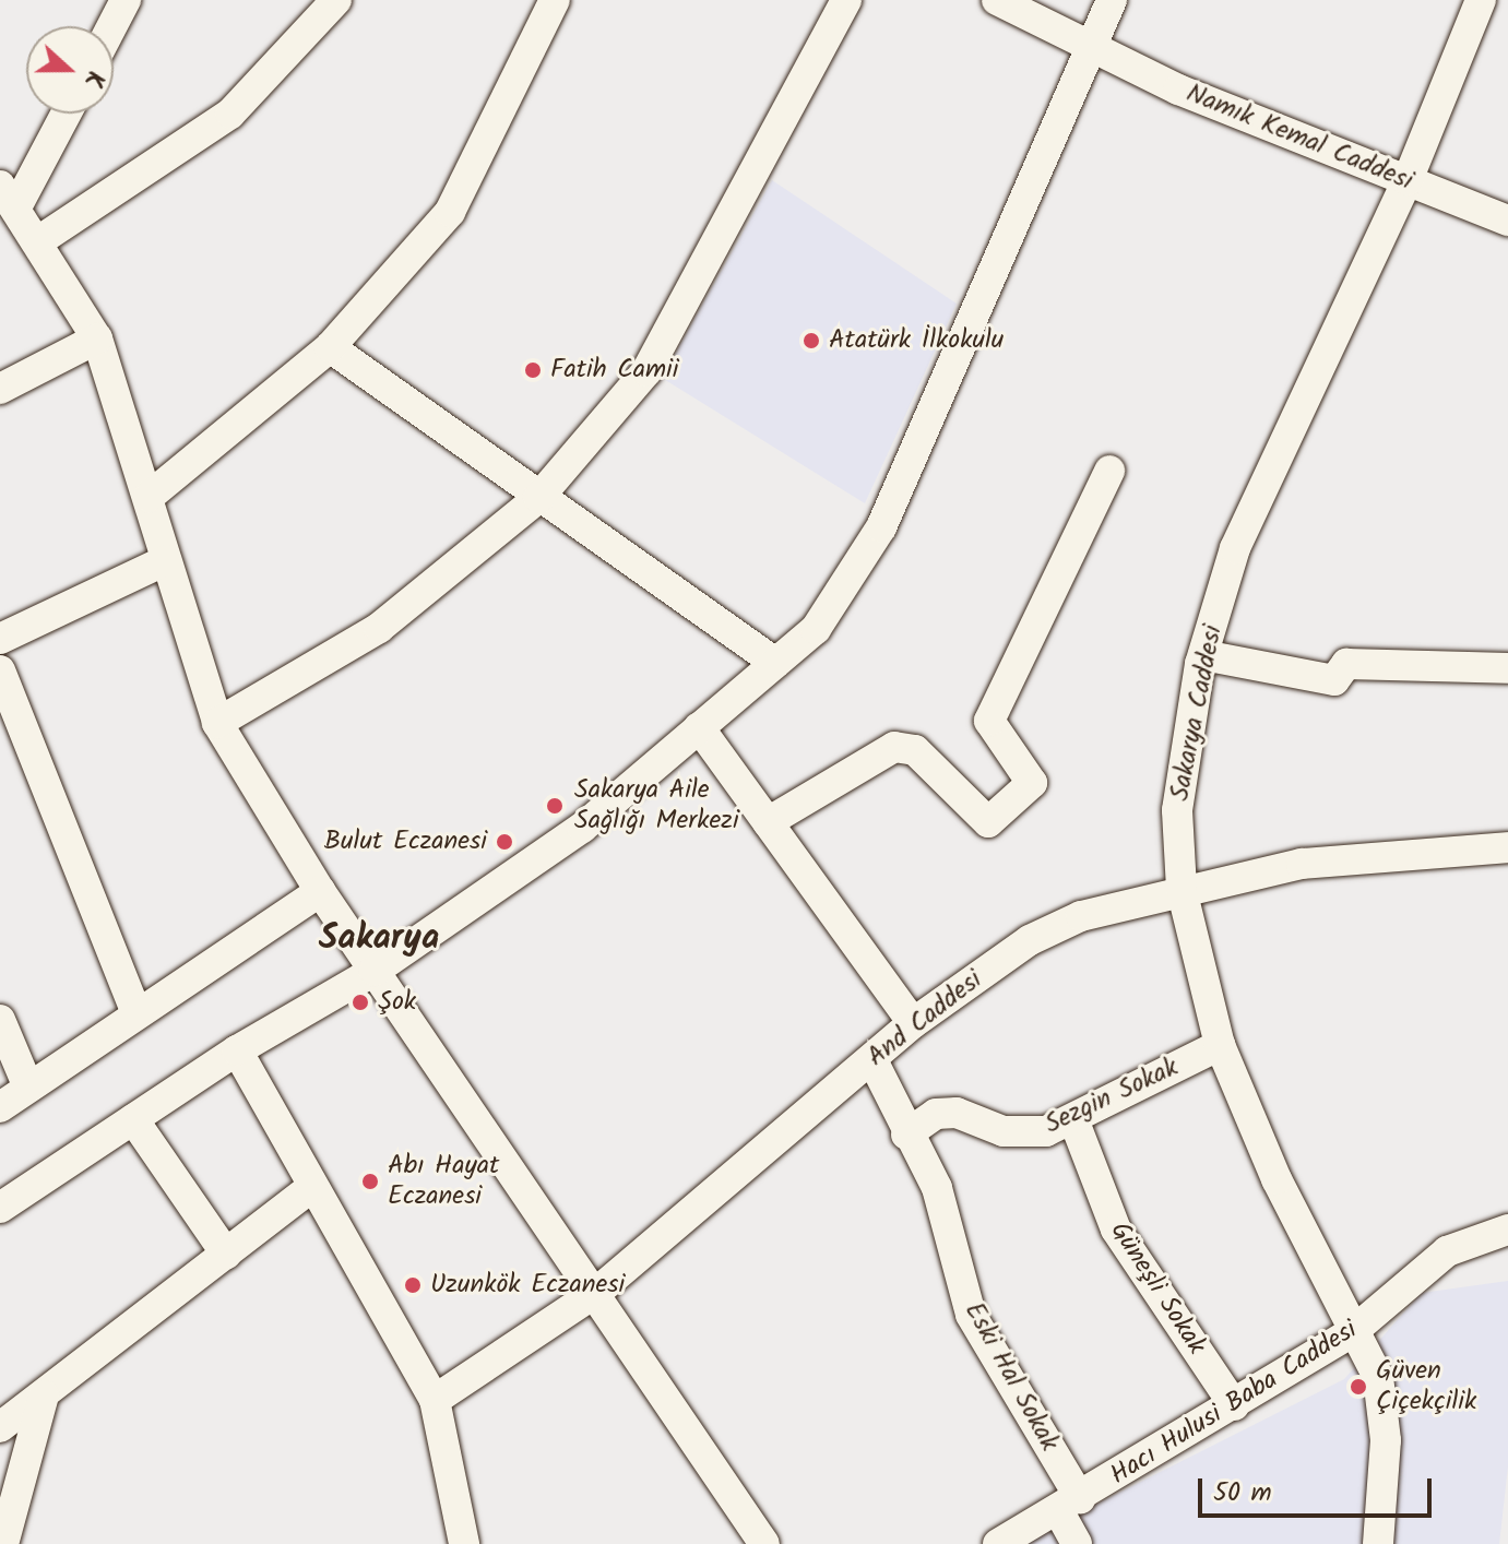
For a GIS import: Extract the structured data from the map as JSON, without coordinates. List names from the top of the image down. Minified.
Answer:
{"streets":{"street":["Namık Kemal Caddesi","Sakarya Caddesi","And Caddesi","Sezgin Sokak","Güneşli Sokak","Eski Hal Sokak","Hacı Hulusi Baba Caddesi"]},"crossings":[["Namık Kemal Caddesi","Sakarya Caddesi"],["Sakarya Caddesi","And Caddesi"],["Sakarya Caddesi","Sezgin Sokak"],["Sakarya Caddesi","Hacı Hulusi Baba Caddesi"],["And Caddesi","Eski Hal Sokak"],["Sezgin Sokak","Güneşli Sokak"],["Sezgin Sokak","Eski Hal Sokak"],["Güneşli Sokak","Hacı Hulusi Baba Caddesi"],["Eski Hal Sokak","Hacı Hulusi Baba Caddesi"]],"districts":["Sakarya"],"places":["Atatürk İlkokulu","Fatih Camii","Sakarya Aile Sağlığı Merkezi","Bulut Eczanesi","Şok","Abı Hayat Eczanesi","Uzunkök Eczanesi","Güven Çiçekçilik"],"scale_bar":"50 m","north":"right"}
